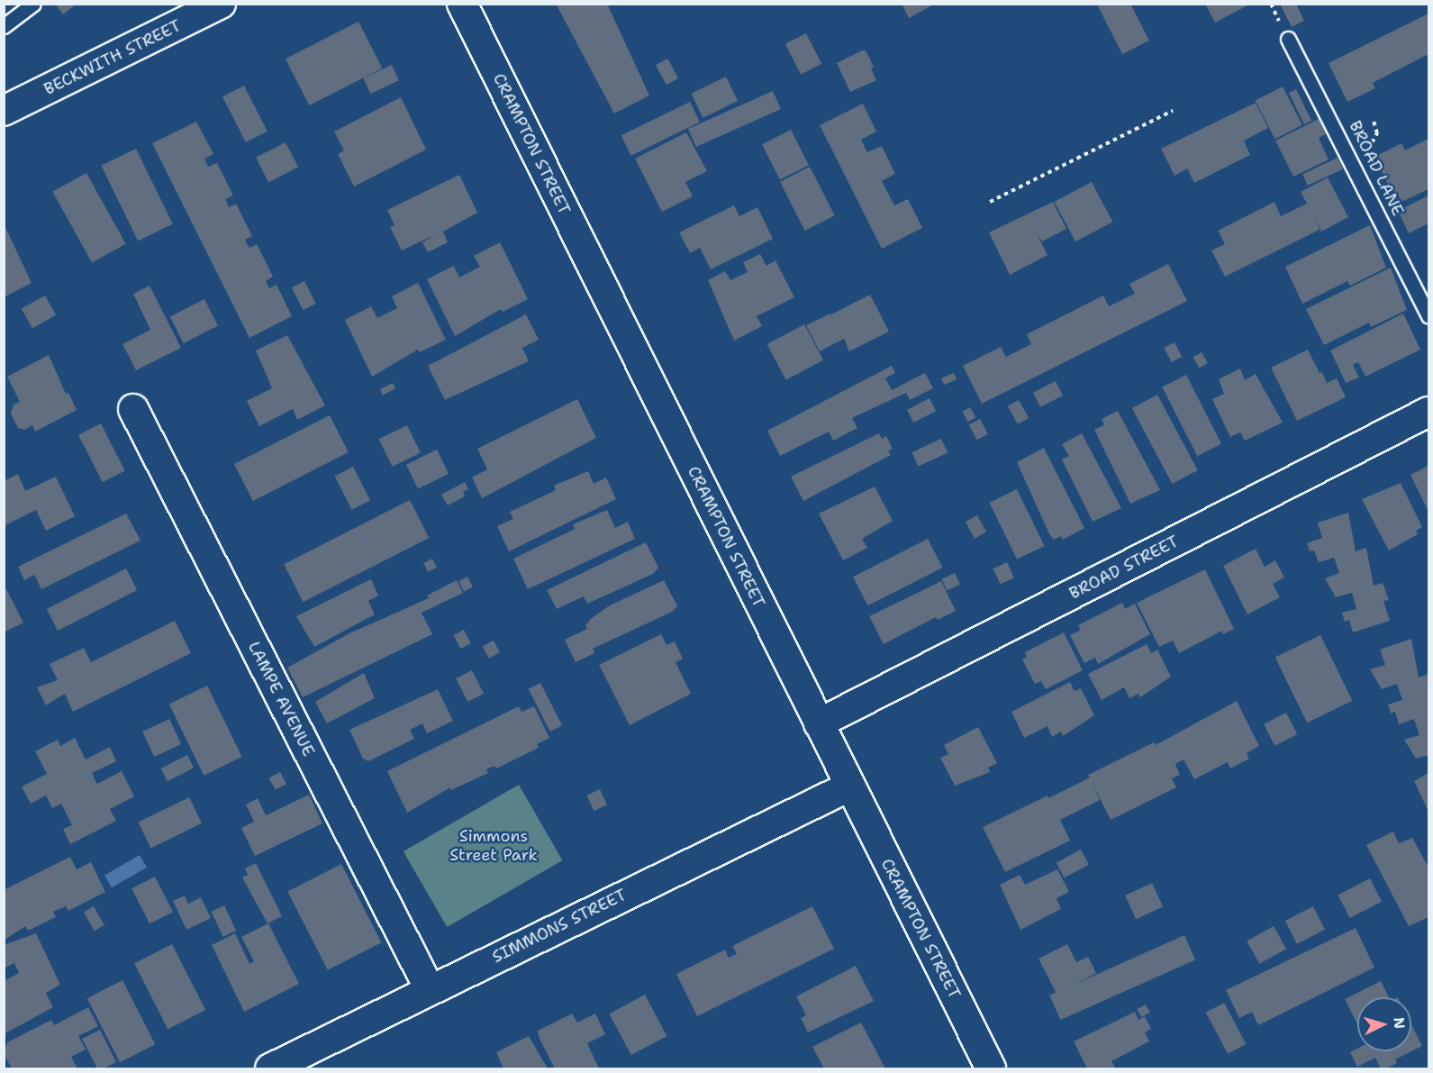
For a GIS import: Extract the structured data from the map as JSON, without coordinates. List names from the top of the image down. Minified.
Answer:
{"streets":{"street":["BECKWITH STREET","CRAMPTON STREET","BROAD STREET","LAMPE AVENUE","SIMMONS STREET"],"lane":["BROAD LANE"]},"crossings":[["CRAMPTON STREET","BROAD STREET"],["CRAMPTON STREET","SIMMONS STREET"],["LAMPE AVENUE","SIMMONS STREET"]],"parks":["Simmons Street Park"],"north":"right"}
